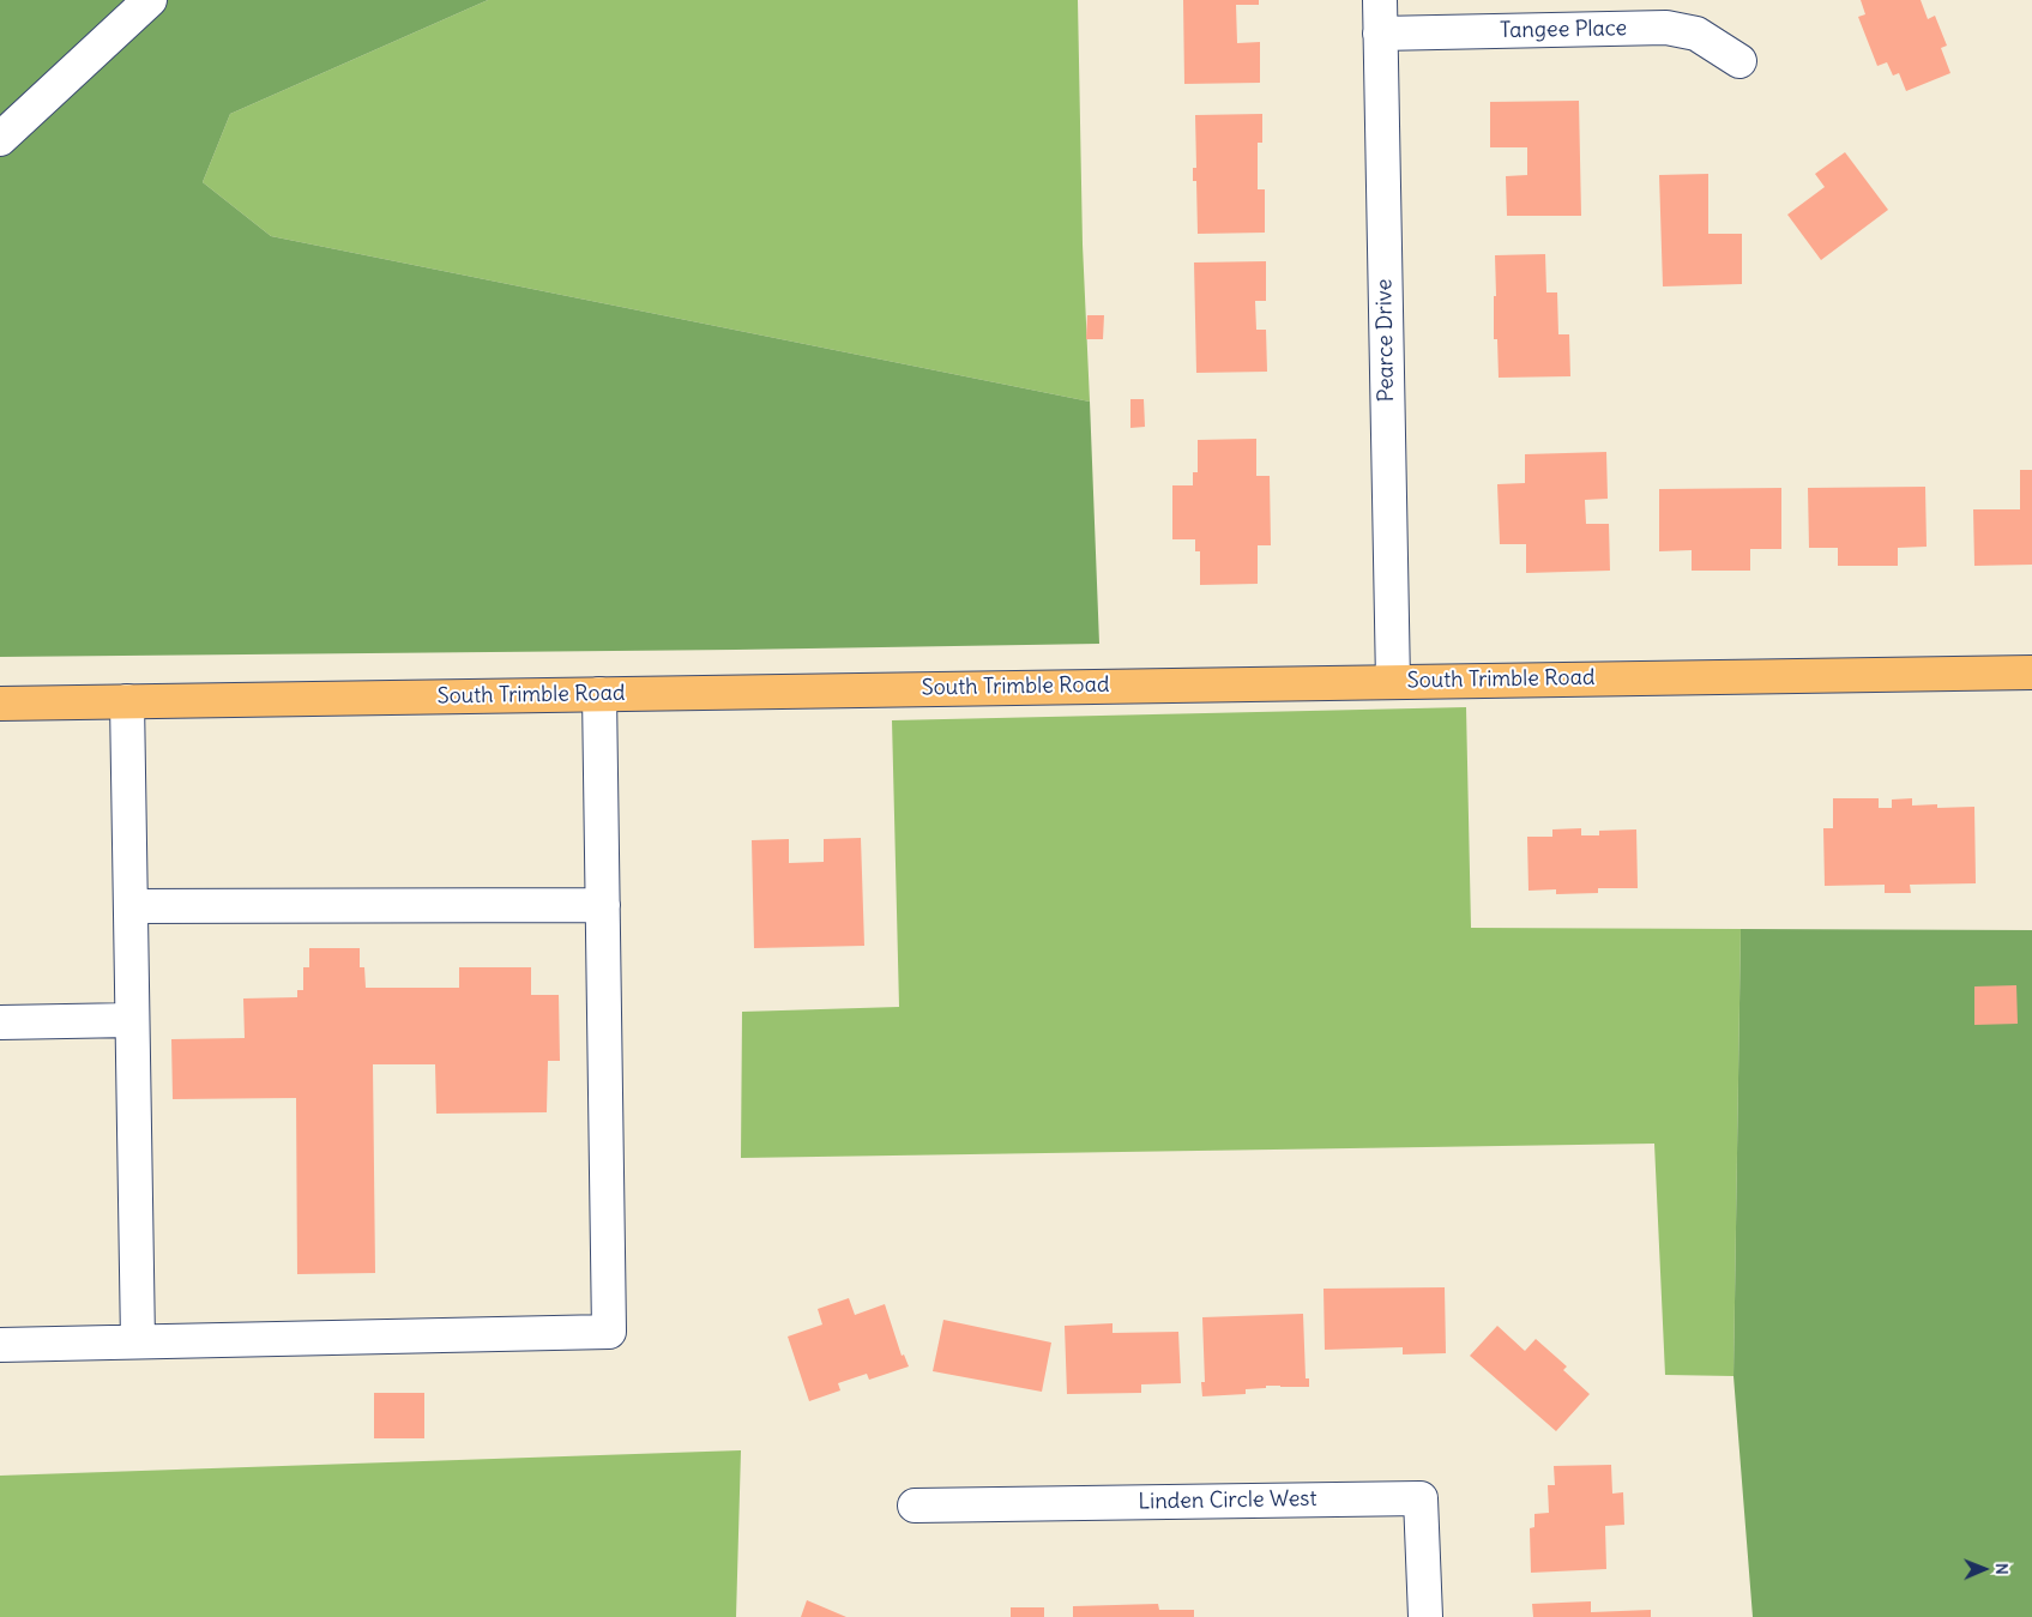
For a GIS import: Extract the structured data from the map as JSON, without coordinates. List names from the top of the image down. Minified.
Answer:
{"streets":{"main road":["South Trimble Road"],"street":["Tangee Place","Pearce Drive","Linden Circle West"]},"crossings":[["Tangee Place","Pearce Drive"],["Pearce Drive","South Trimble Road"]],"north":"right"}
